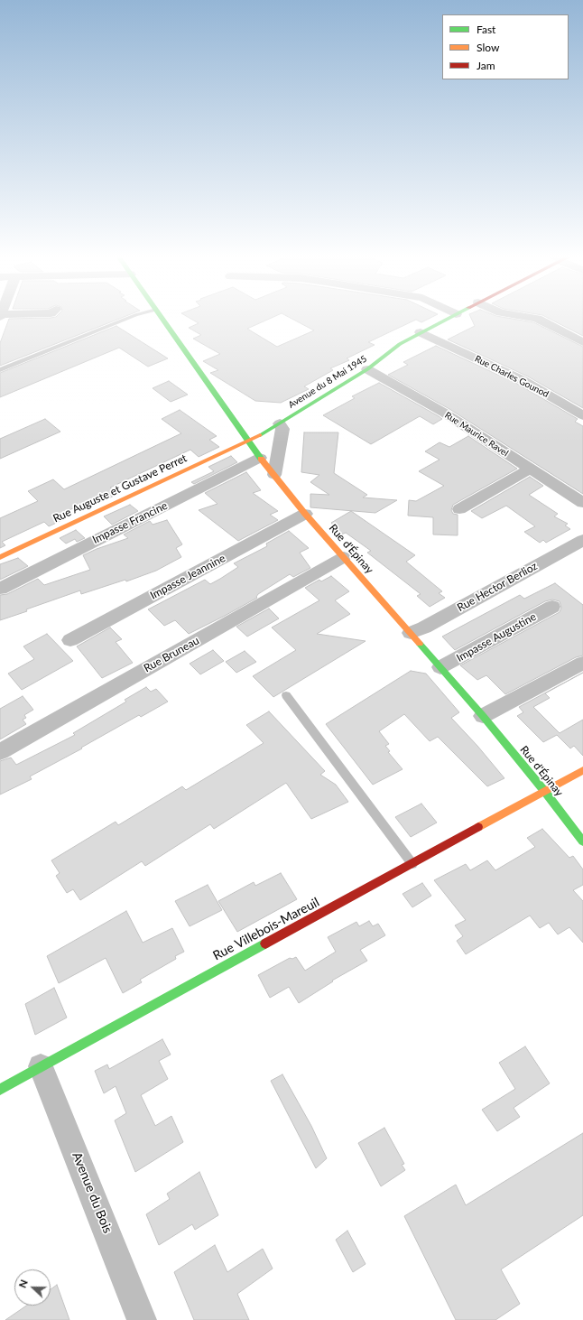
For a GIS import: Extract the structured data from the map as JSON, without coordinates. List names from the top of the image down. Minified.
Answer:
{"streets":{"street":["Rue Charles Gounod","Avenue du 8 Mai 1945","Rue Maurice Ravel","Rue Auguste et Gustave Perret","Impasse Francine","Rue d'Épinay","Impasse Jeannine","Rue Hector Berlioz","Impasse Augustine","Rue Bruneau","Rue Villebois-Mareuil","Avenue du Bois"]},"crossings":[["Rue Charles Gounod","Avenue du 8 Mai 1945"],["Avenue du 8 Mai 1945","Rue Maurice Ravel"],["Avenue du 8 Mai 1945","Rue Auguste et Gustave Perret"],["Avenue du 8 Mai 1945","Rue d'Épinay"],["Rue Auguste et Gustave Perret","Rue d'Épinay"],["Impasse Francine","Rue d'Épinay"],["Rue d'Épinay","Impasse Jeannine"],["Rue d'Épinay","Rue Hector Berlioz"],["Rue d'Épinay","Impasse Augustine"],["Rue d'Épinay","Rue Bruneau"],["Rue d'Épinay","Rue Villebois-Mareuil"],["Rue Villebois-Mareuil","Avenue du Bois"]],"legend":["Fast","Slow","Jam"],"north":"left"}
